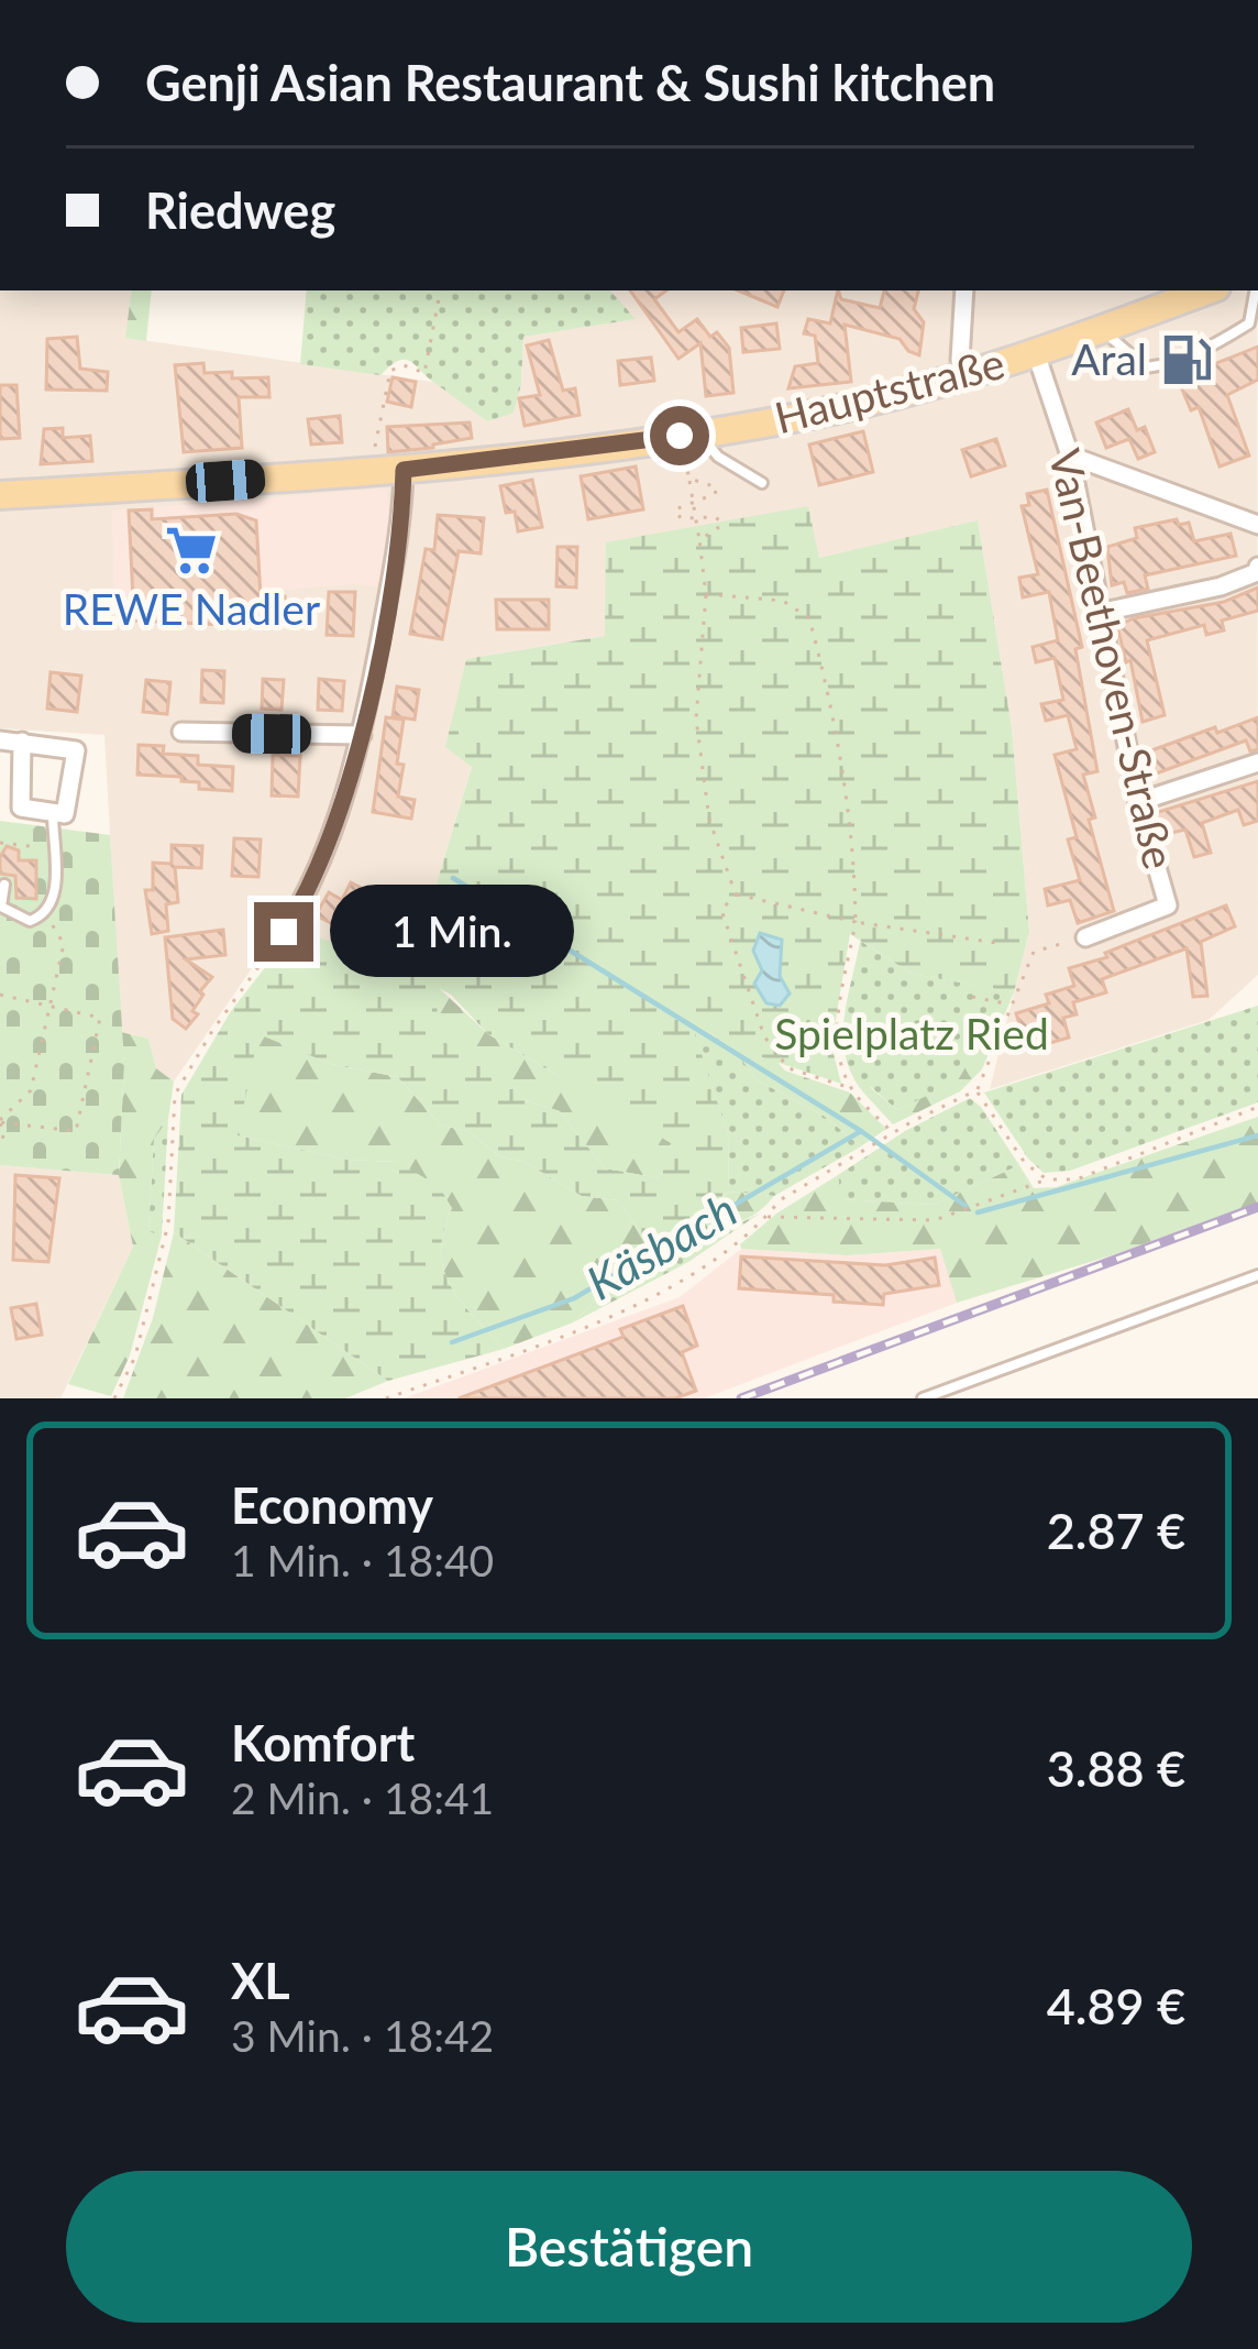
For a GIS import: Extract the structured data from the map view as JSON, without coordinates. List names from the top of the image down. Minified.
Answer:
{"streets":{"main road":["Hauptstraße"],"street":["Van-Beethoven-Straße"]},"crossings":[["Hauptstraße","Van-Beethoven-Straße"]],"water":["Käsbach"],"parks":["Spielplatz Ried"],"places":{"fuel station":["Aral"],"supermarket":["REWE Nadler"]},"page":{"banner":["Genji Asian Restaurant & Sushi kitchen","Riedweg"],"bubble":"1 Min.","list":[{"name":"Economy","note":"1 Min. · 18:40","value":"2.87 €"},{"name":"Komfort","note":"2 Min. · 18:41","value":"3.88 €"},{"name":"XL","note":"3 Min. · 18:42","value":"4.89 €"}],"buttons":"Bestätigen"}}
